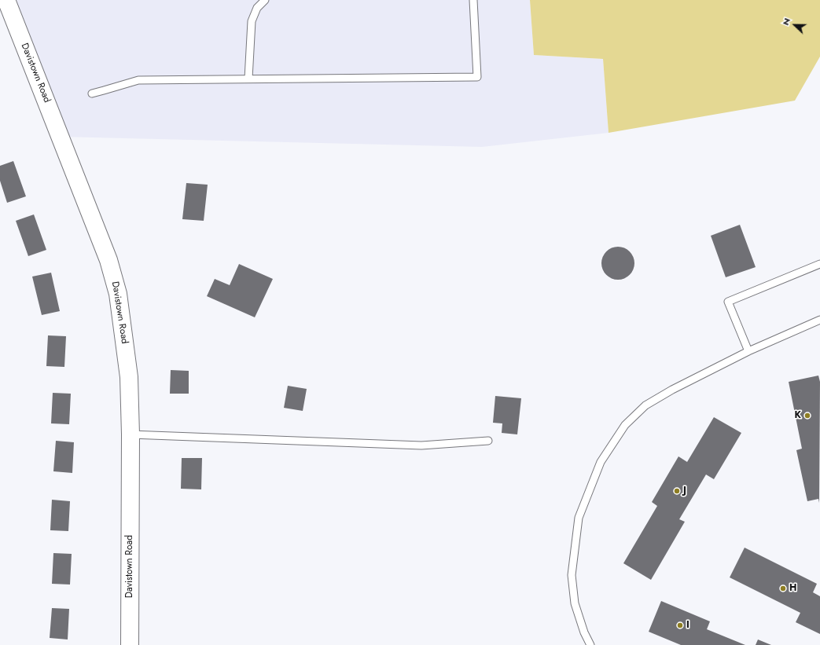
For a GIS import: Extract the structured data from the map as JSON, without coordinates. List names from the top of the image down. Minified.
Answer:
{"streets":{"street":["Davistown Road"]},"places":["K","J","H","I"],"north":"left"}
